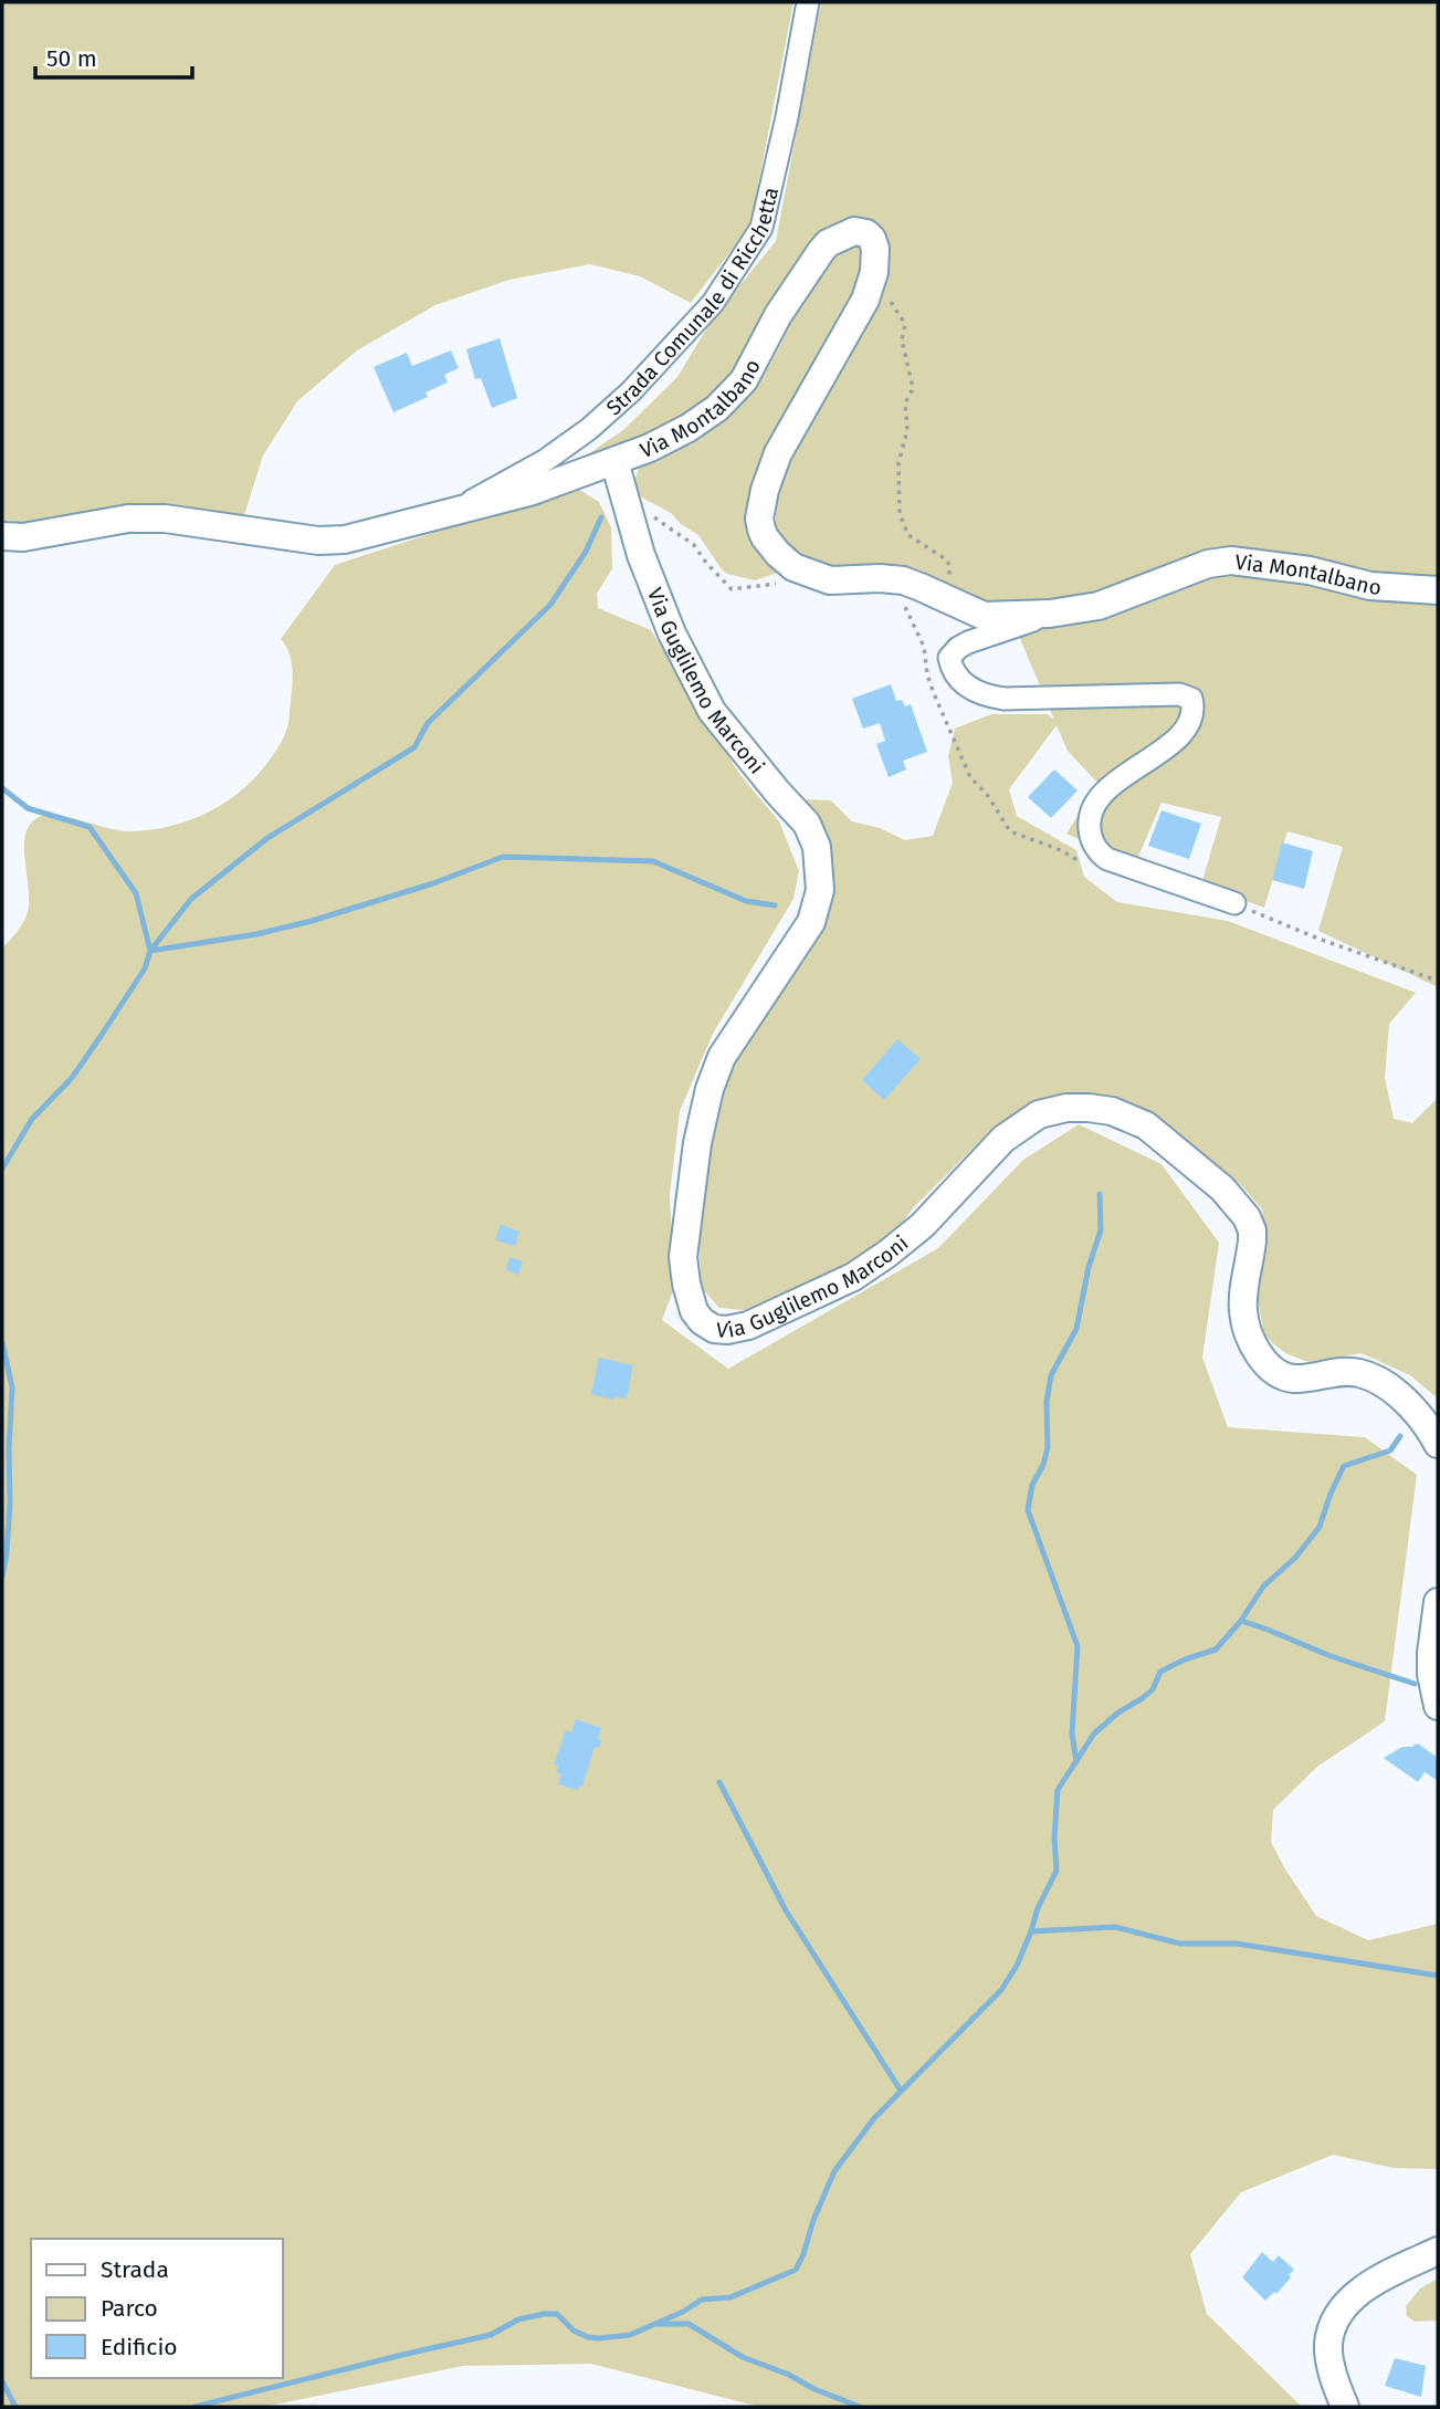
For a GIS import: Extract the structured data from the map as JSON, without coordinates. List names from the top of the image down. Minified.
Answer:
{"streets":{"street":["Strada Comunale di Ricchetta","Via Montalbano","Via Guglilemo Marconi"]},"crossings":[["Strada Comunale di Ricchetta","Via Montalbano"],["Via Montalbano","Via Guglilemo Marconi"]],"legend":["Strada","Parco","Edificio"],"scale_bar":"50 m"}
